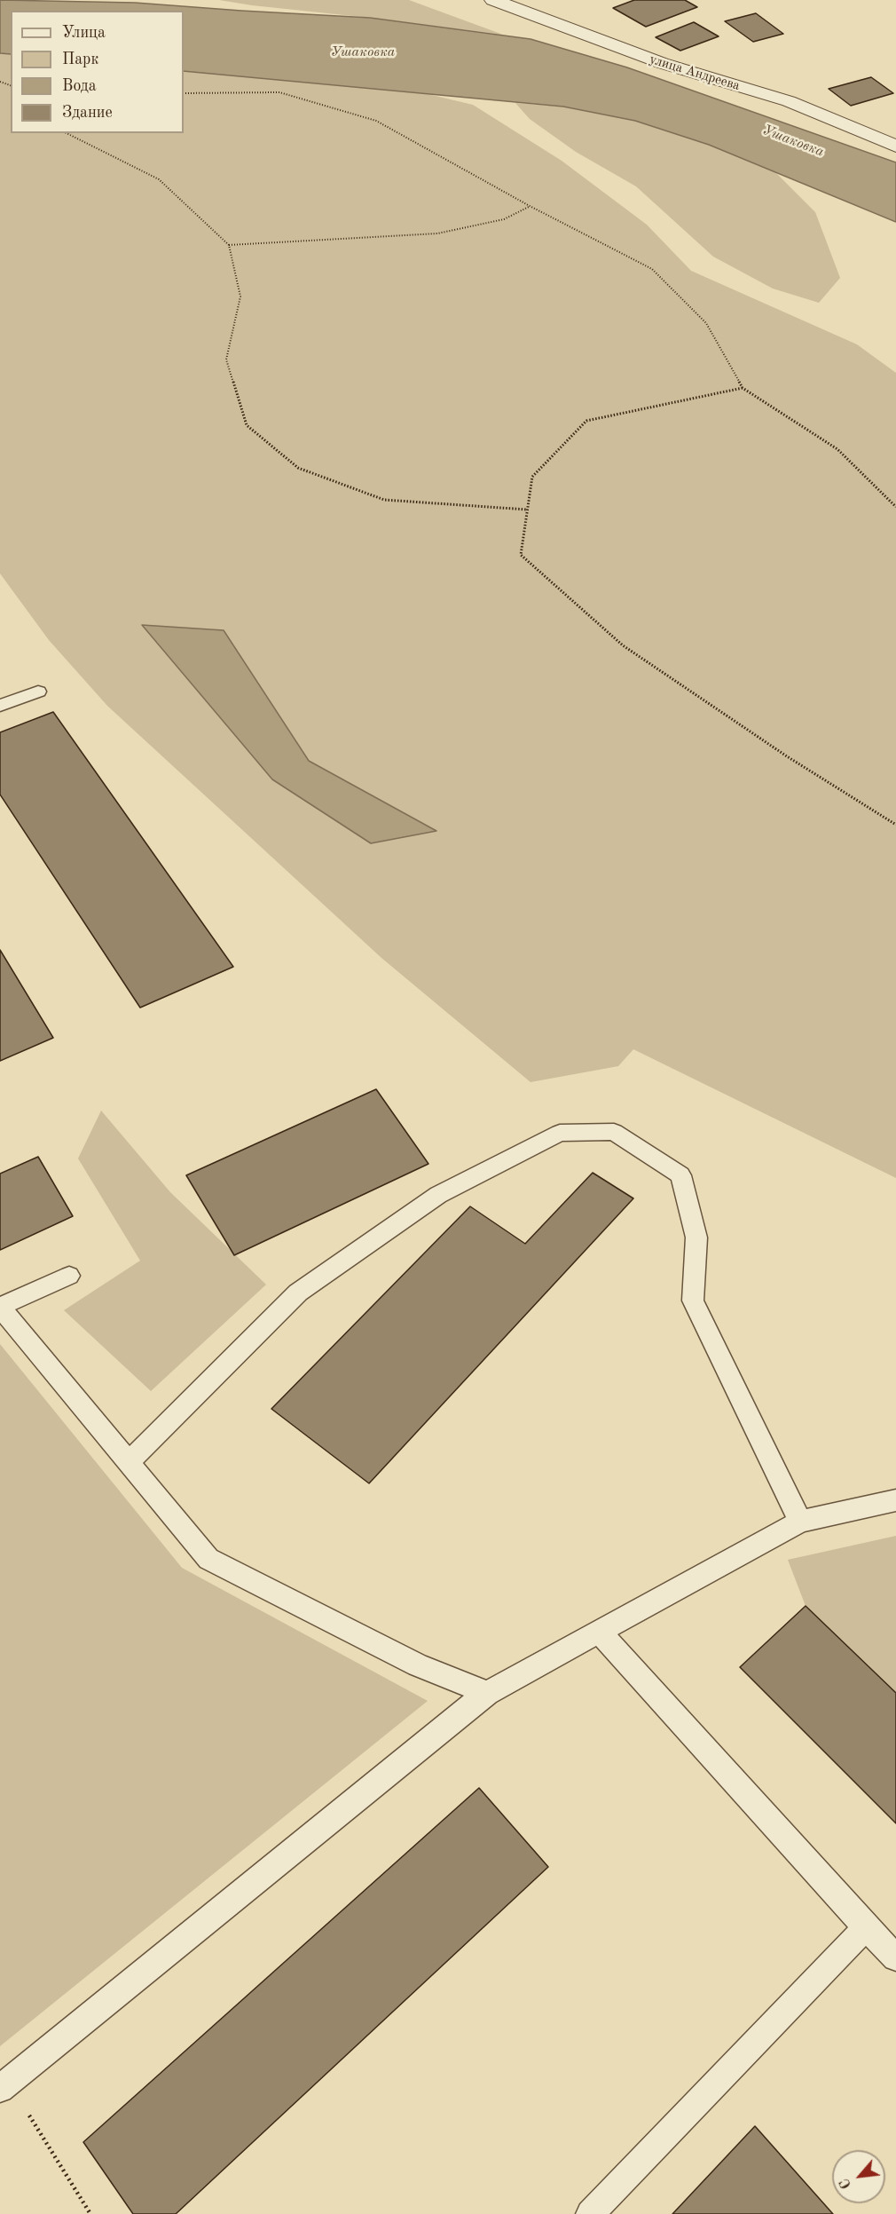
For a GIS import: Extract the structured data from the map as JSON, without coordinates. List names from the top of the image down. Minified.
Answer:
{"streets":{"street":["улица Андреева"]},"water":["Ушаковка"],"legend":["Улица","Парк","Вода","Здание"],"north":"bottom left"}
